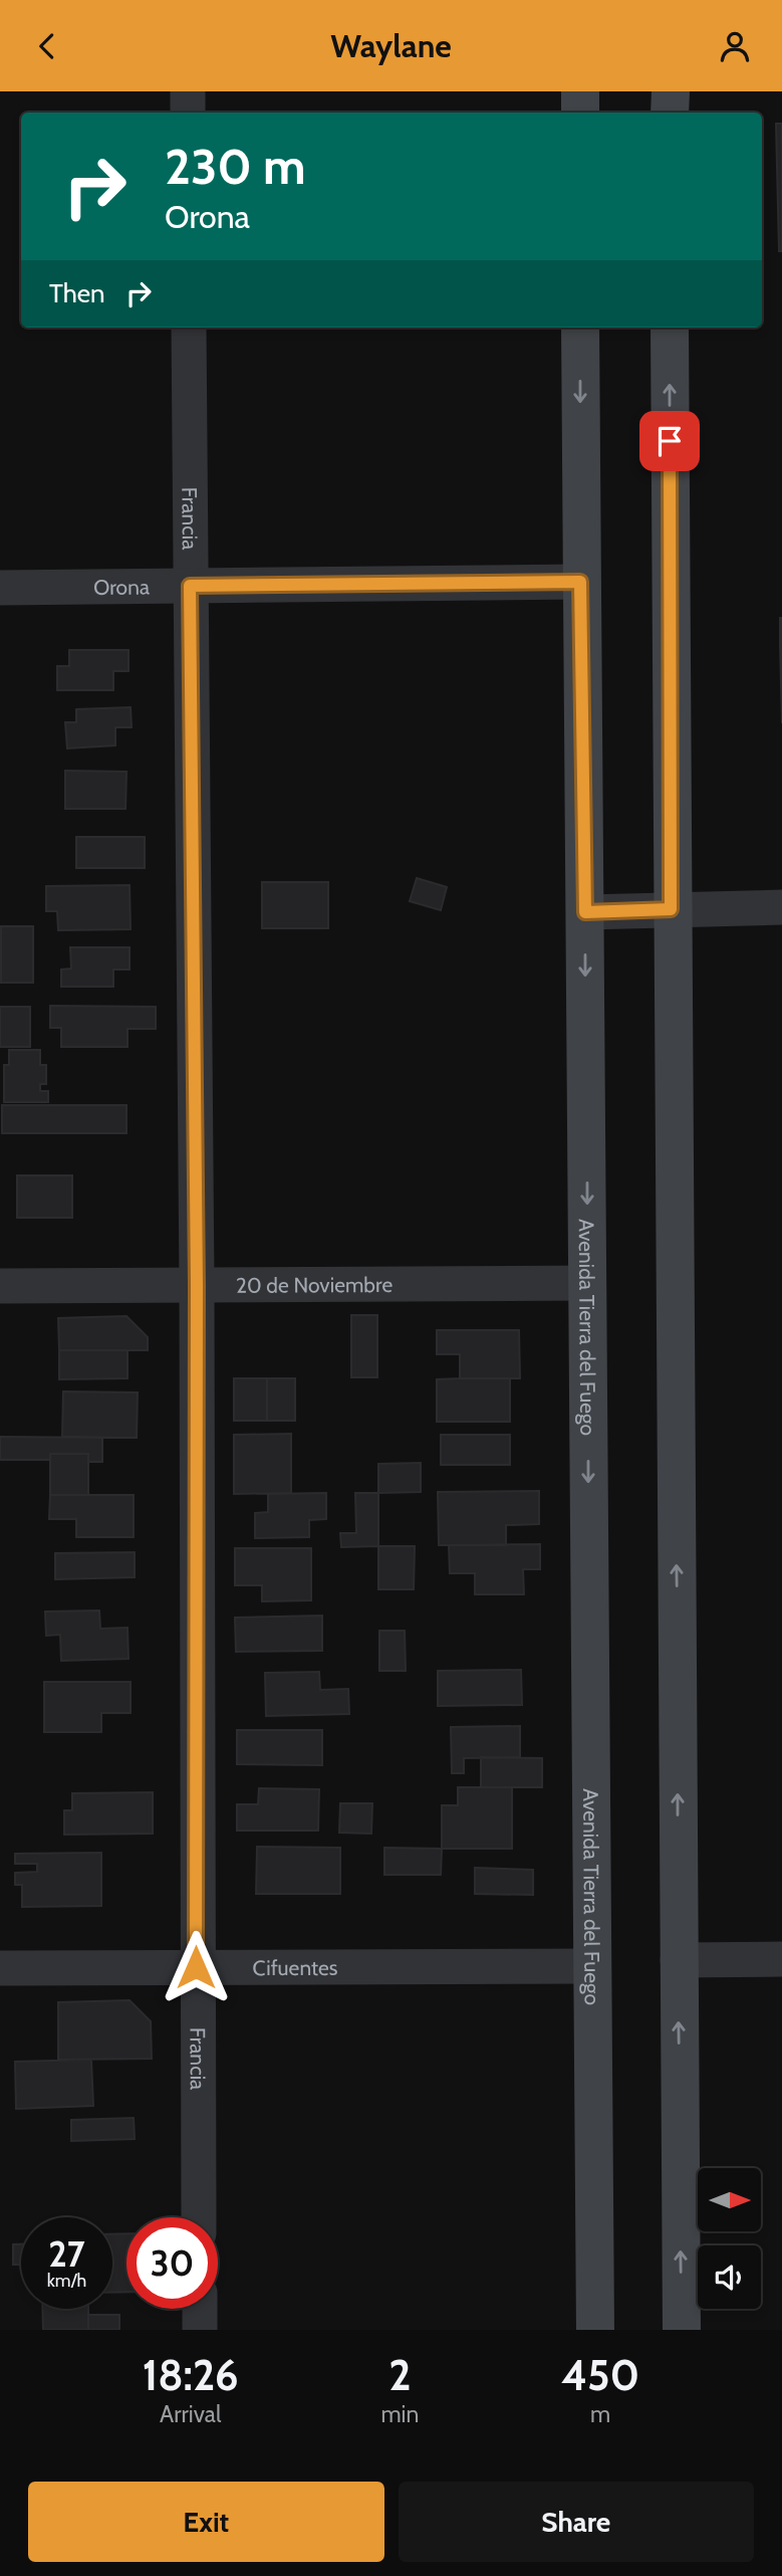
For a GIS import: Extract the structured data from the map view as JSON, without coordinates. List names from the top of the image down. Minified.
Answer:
{"streets":{"street":["Francia","Orona","20 de Noviembre","Avenida Tierra del Fuego","Cifuentes"]},"crossings":[["Francia","Orona"],["Francia","20 de Noviembre"],["Francia","Cifuentes"],["Orona","Avenida Tierra del Fuego"],["20 de Noviembre","Avenida Tierra del Fuego"],["Avenida Tierra del Fuego","Cifuentes"]],"north":"right","page":{"header":"Waylane","turn":["230 m","Orona"],"then":"Then","speed":"27 km/h","limit":"30","eta":["18:26","Arrival","2","min","450","m"],"buttons":["Exit","Share"]}}
